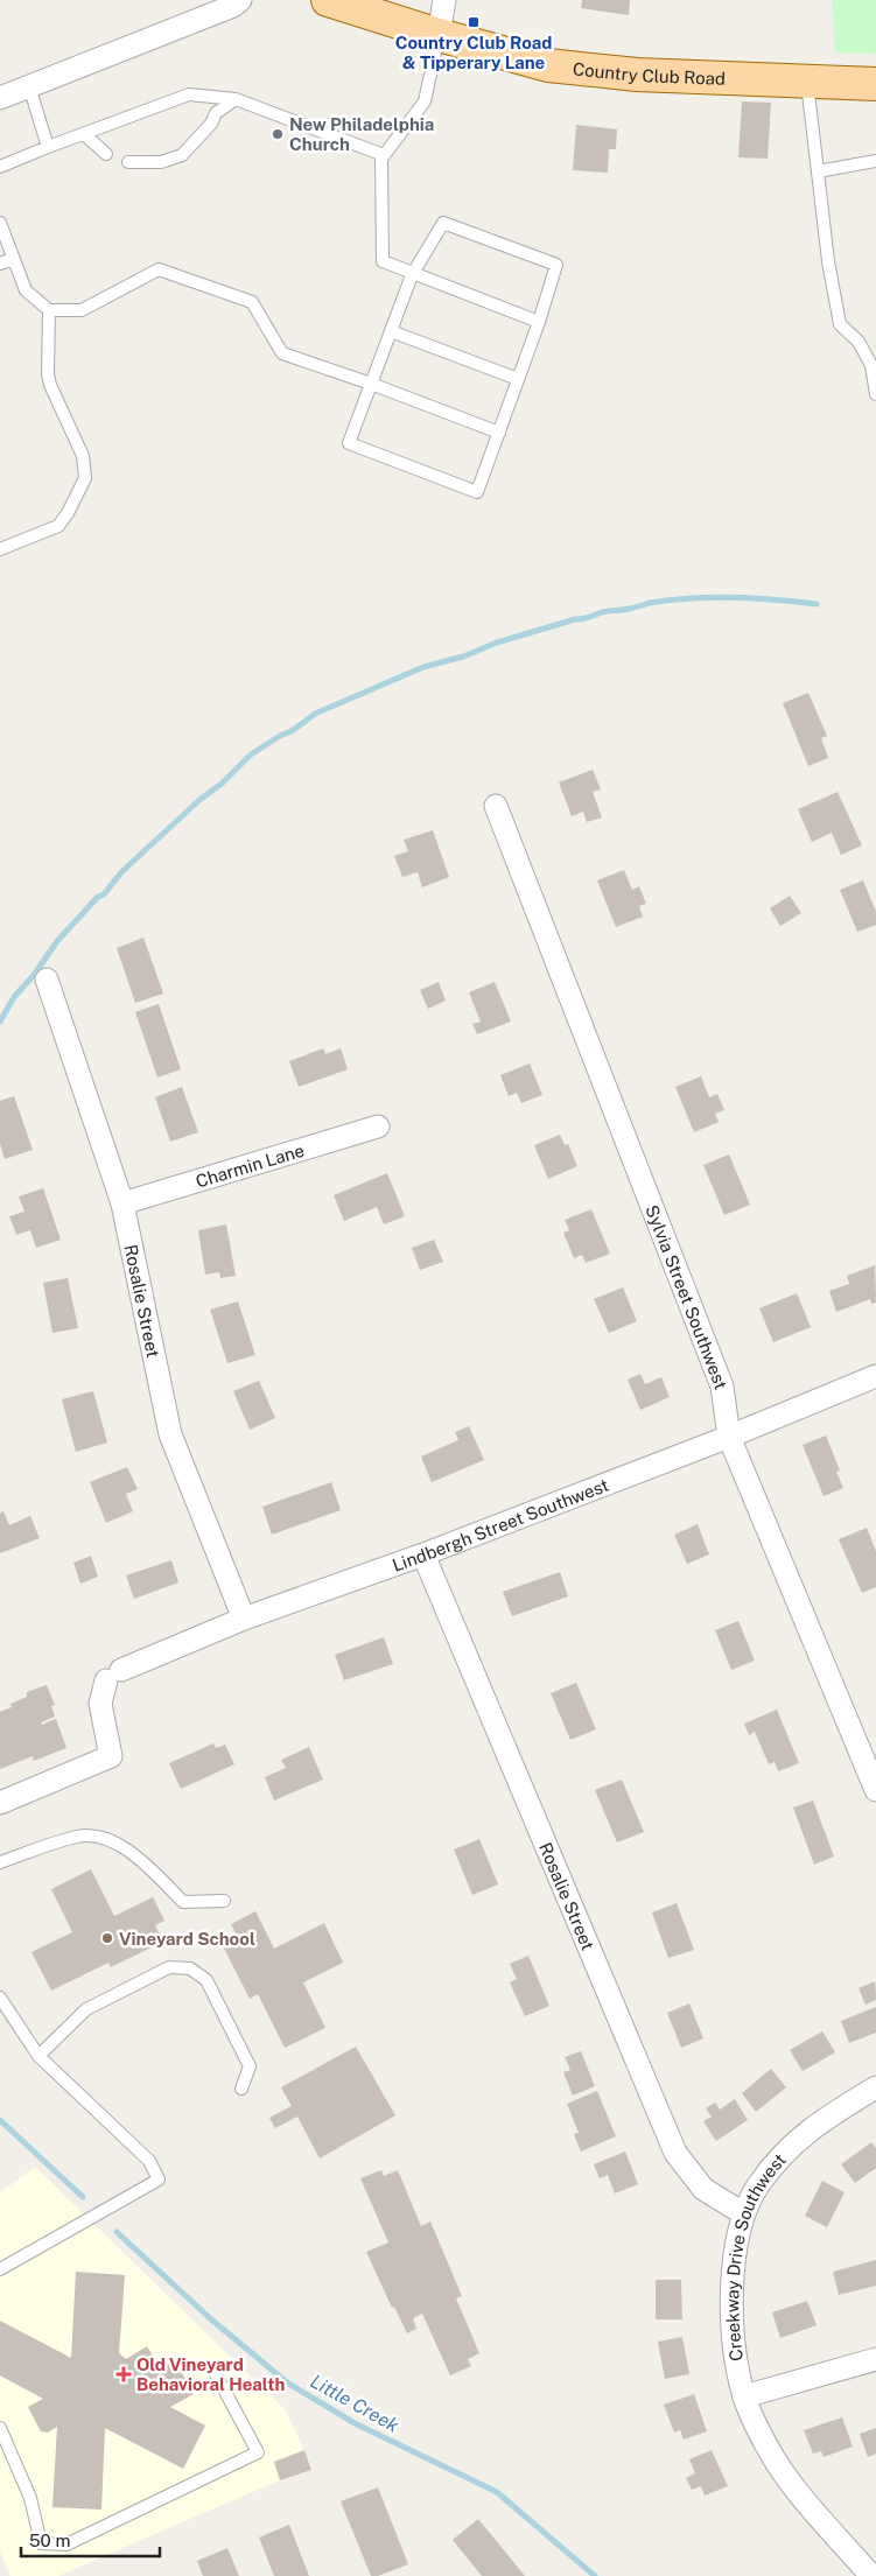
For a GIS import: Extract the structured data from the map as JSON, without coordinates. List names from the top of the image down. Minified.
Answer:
{"streets":{"main road":["Country Club Road"],"street":["Charmin Lane","Sylvia Street Southwest","Rosalie Street","Lindbergh Street Southwest","Creekway Drive Southwest"]},"crossings":[["Charmin Lane","Rosalie Street"],["Sylvia Street Southwest","Lindbergh Street Southwest"],["Rosalie Street","Lindbergh Street Southwest"],["Rosalie Street","Creekway Drive Southwest"]],"water":["Little Creek"],"places":{"transit":["Country Club Road & Tipperary Lane"],"other":["New Philadelphia Church","Vineyard School"],"health":["Old Vineyard Behavioral Health"]},"scale_bar":"50 m"}
